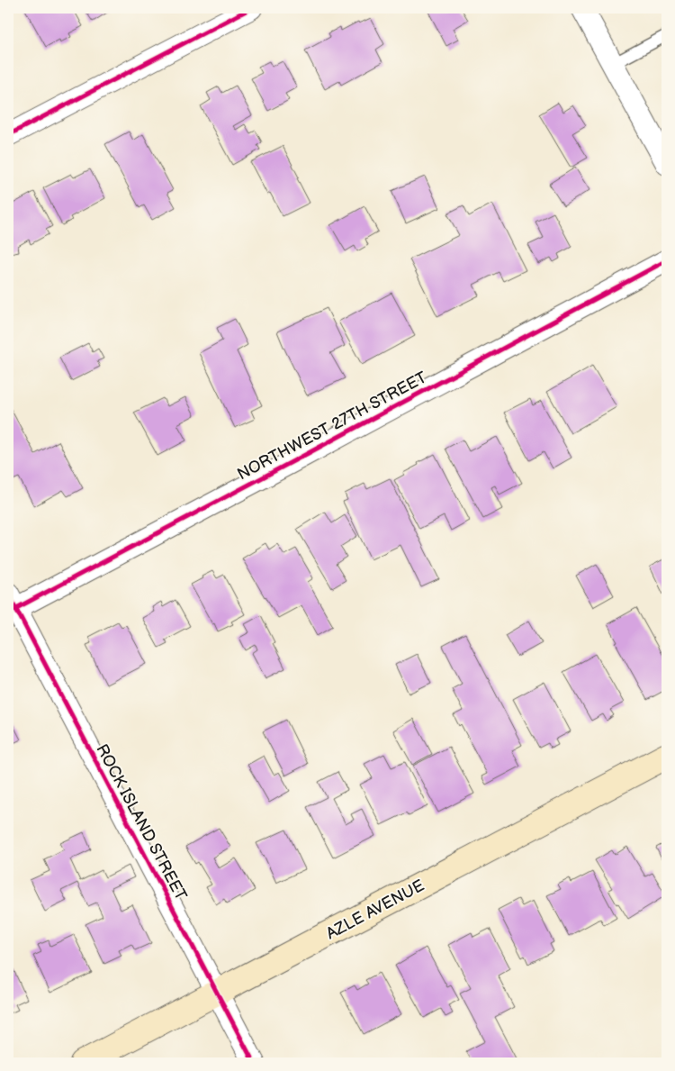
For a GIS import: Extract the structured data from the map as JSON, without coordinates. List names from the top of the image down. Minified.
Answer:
{"streets":{"main road":["AZLE AVENUE"],"street":["NORTHWEST 27TH STREET","ROCK ISLAND STREET"]},"crossings":[["NORTHWEST 27TH STREET","ROCK ISLAND STREET"],["ROCK ISLAND STREET","AZLE AVENUE"]]}
